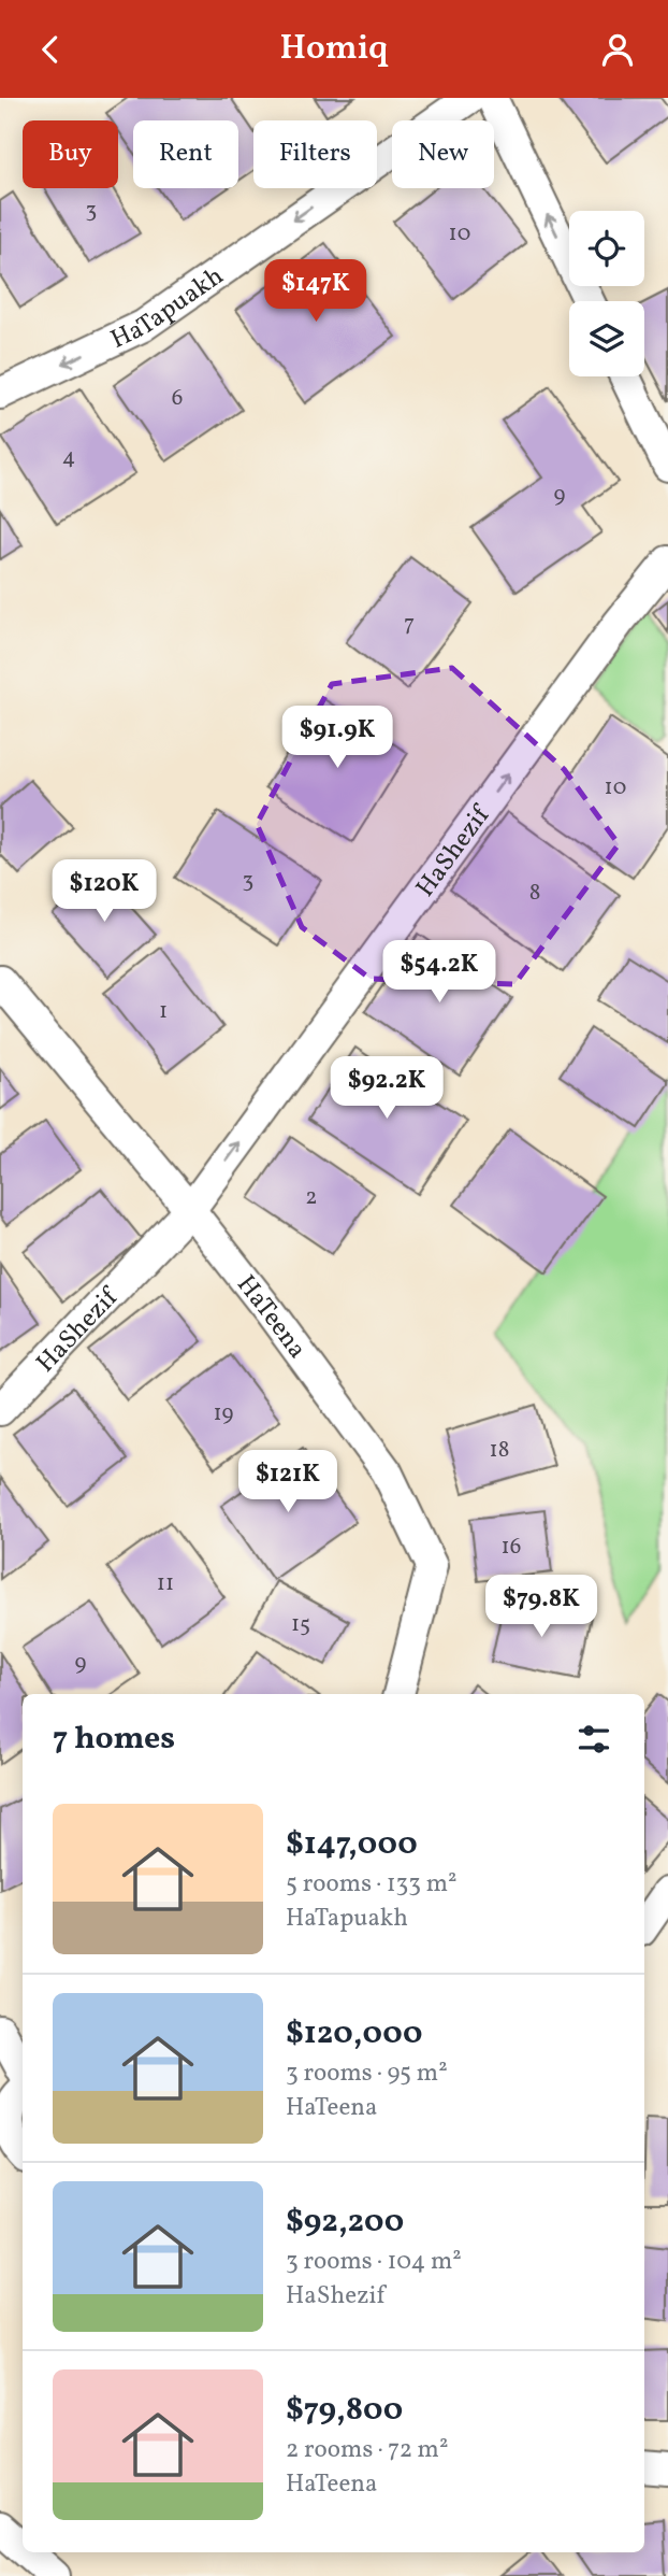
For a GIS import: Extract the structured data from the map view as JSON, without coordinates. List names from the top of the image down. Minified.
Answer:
{"streets":{"street":["HaTapuakh","HaShezif","HaTeena"]},"crossings":[["HaShezif","HaTeena"]],"one_way":["HaTapuakh","HaShezif"],"house_numbers":["3","10","6","4","9","7","10","3","8","1","2","19","18","16","11","15","9"],"page":{"header":"Homiq","chip":["Buy","Rent","Filters","New"],"price":["$147K","$91.9K","$120K","$54.2K","$92.2K","$121K","$79.8K"],"heading":"7 homes","list":[{"name":"$147,000","note":"5 rooms · 133 m² · HaTapuakh"},{"name":"$120,000","note":"3 rooms · 95 m² · HaTeena"},{"name":"$92,200","note":"3 rooms · 104 m² · HaShezif"},{"name":"$79,800","note":"2 rooms · 72 m² · HaTeena"}]}}
